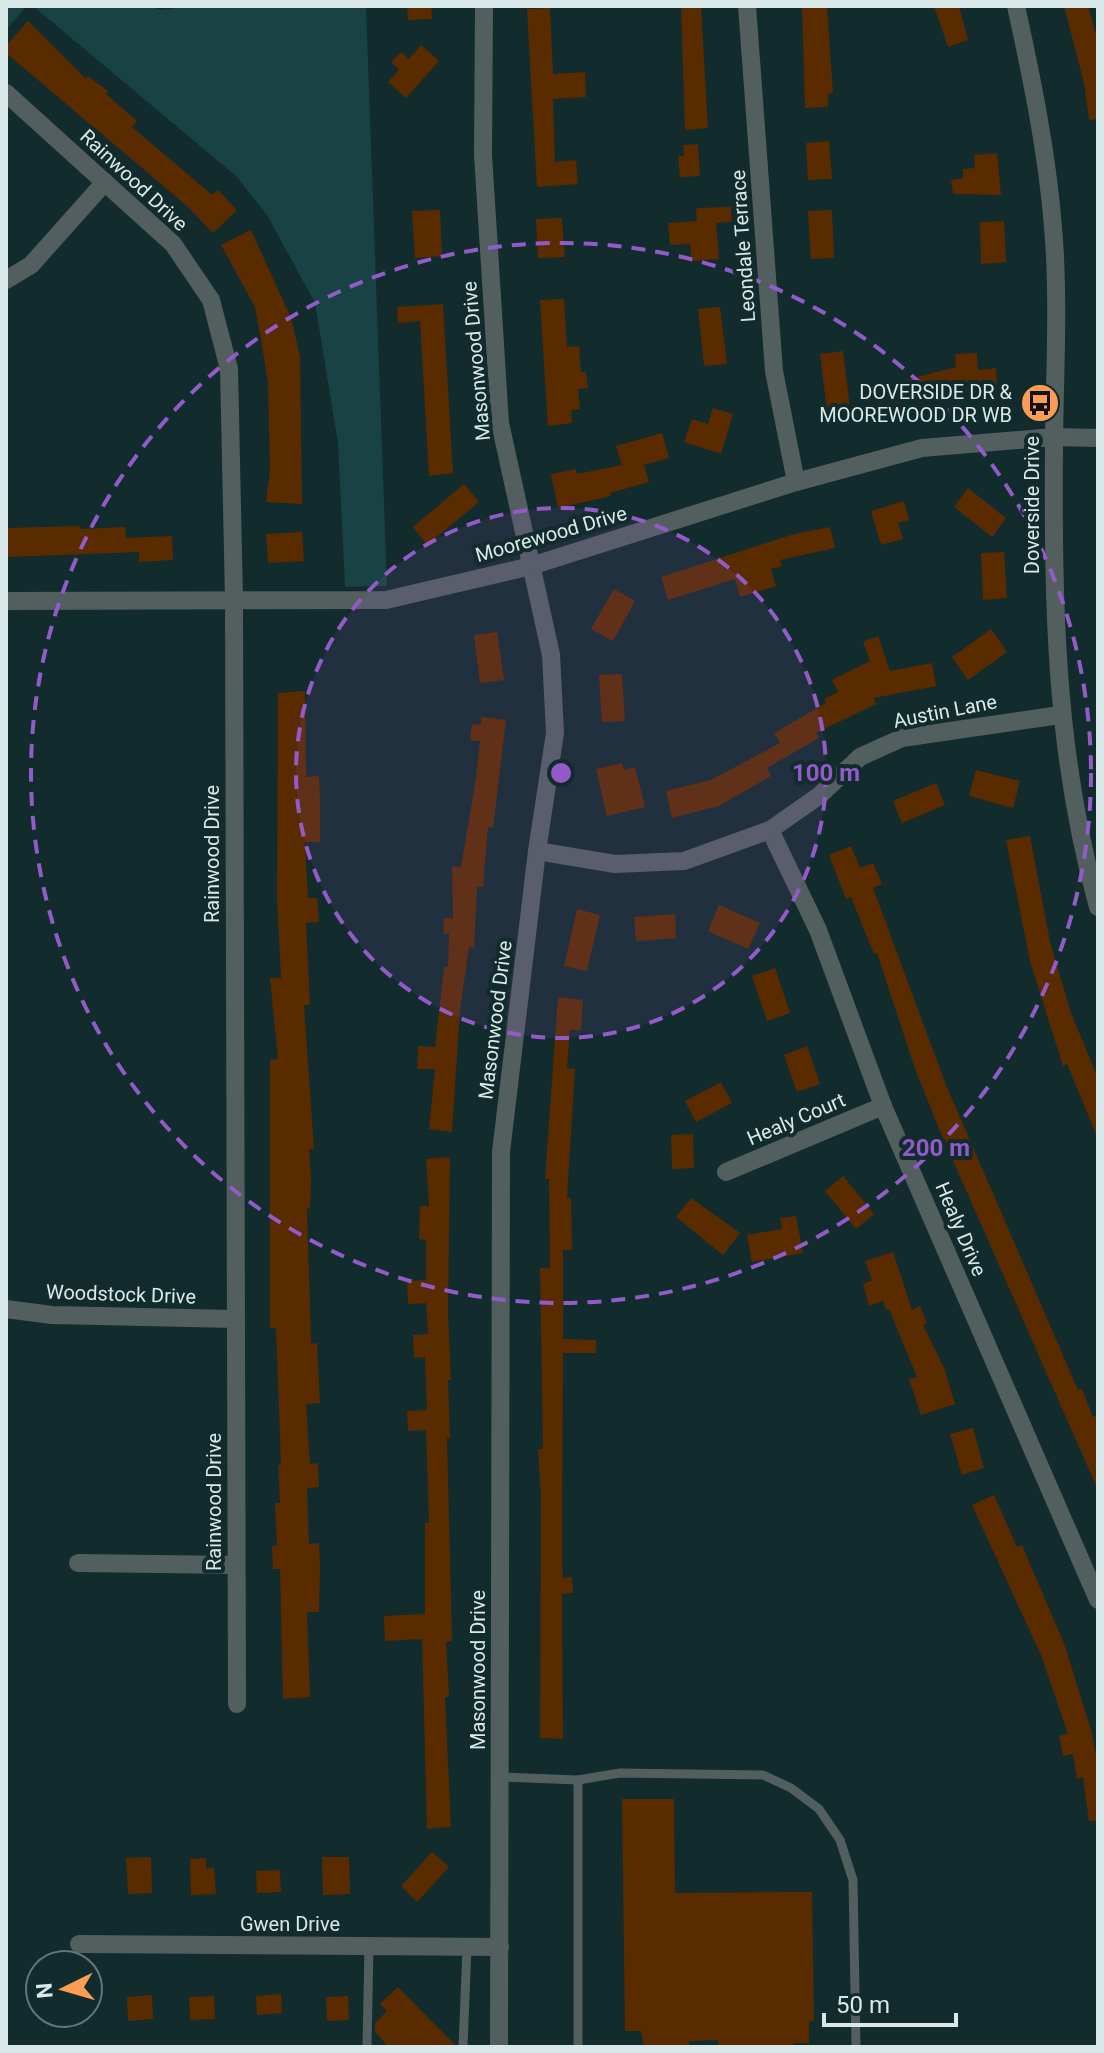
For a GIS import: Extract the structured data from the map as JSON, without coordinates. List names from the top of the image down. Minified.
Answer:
{"streets":{"street":["Rainwood Drive","Leondale Terrace","Masonwood Drive","Doverside Drive","Moorewood Drive","Austin Lane","Healy Court","Healy Drive","Woodstock Drive","Gwen Drive"]},"crossings":[["Rainwood Drive","Moorewood Drive"],["Rainwood Drive","Woodstock Drive"],["Leondale Terrace","Moorewood Drive"],["Masonwood Drive","Moorewood Drive"],["Masonwood Drive","Austin Lane"],["Masonwood Drive","Gwen Drive"],["Doverside Drive","Moorewood Drive"],["Doverside Drive","Austin Lane"],["Austin Lane","Healy Drive"],["Healy Court","Healy Drive"]],"places":{"bus stop":["DOVERSIDE DR & MOOREWOOD DR WB"]},"scale_bar":"50 m","north":"left","rings":["100 m","200 m"]}
